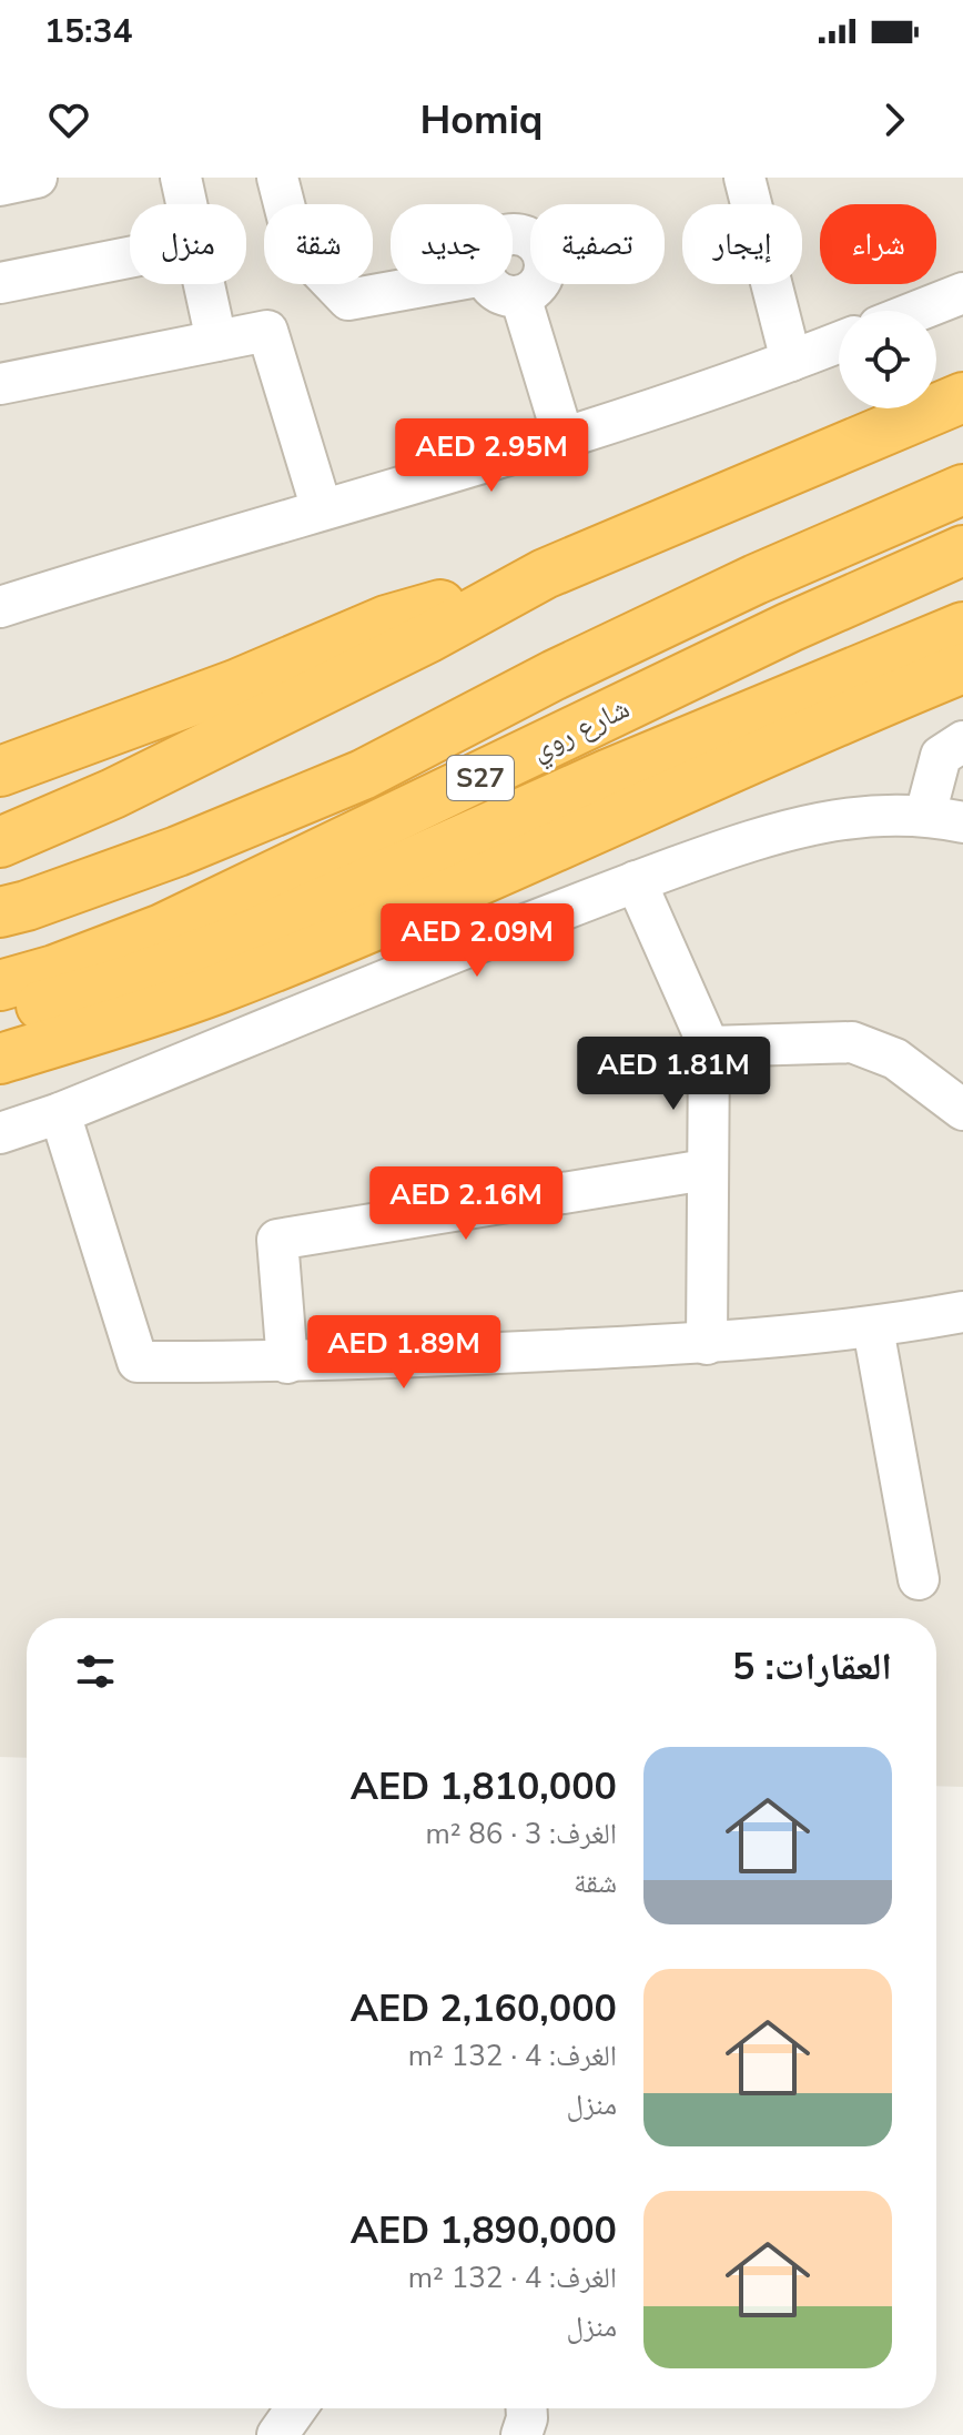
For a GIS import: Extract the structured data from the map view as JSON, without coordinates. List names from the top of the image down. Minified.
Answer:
{"streets":{"highway":["شارع روي","S27"]},"page":{"status":"15:34","header":"Homiq","chip":["شراء","إيجار","تصفية","جديد","شقة","منزل"],"price":["AED 2.95M","AED 2.09M","AED 1.81M","AED 2.16M","AED 1.89M"],"heading":"العقارات: 5","list":[{"name":"AED 1,810,000","note":"الغرف: 3 · 86 m² · شقة"},{"name":"AED 2,160,000","note":"الغرف: 4 · 132 m² · منزل"},{"name":"AED 1,890,000","note":"الغرف: 4 · 132 m² · منزل"}]}}
